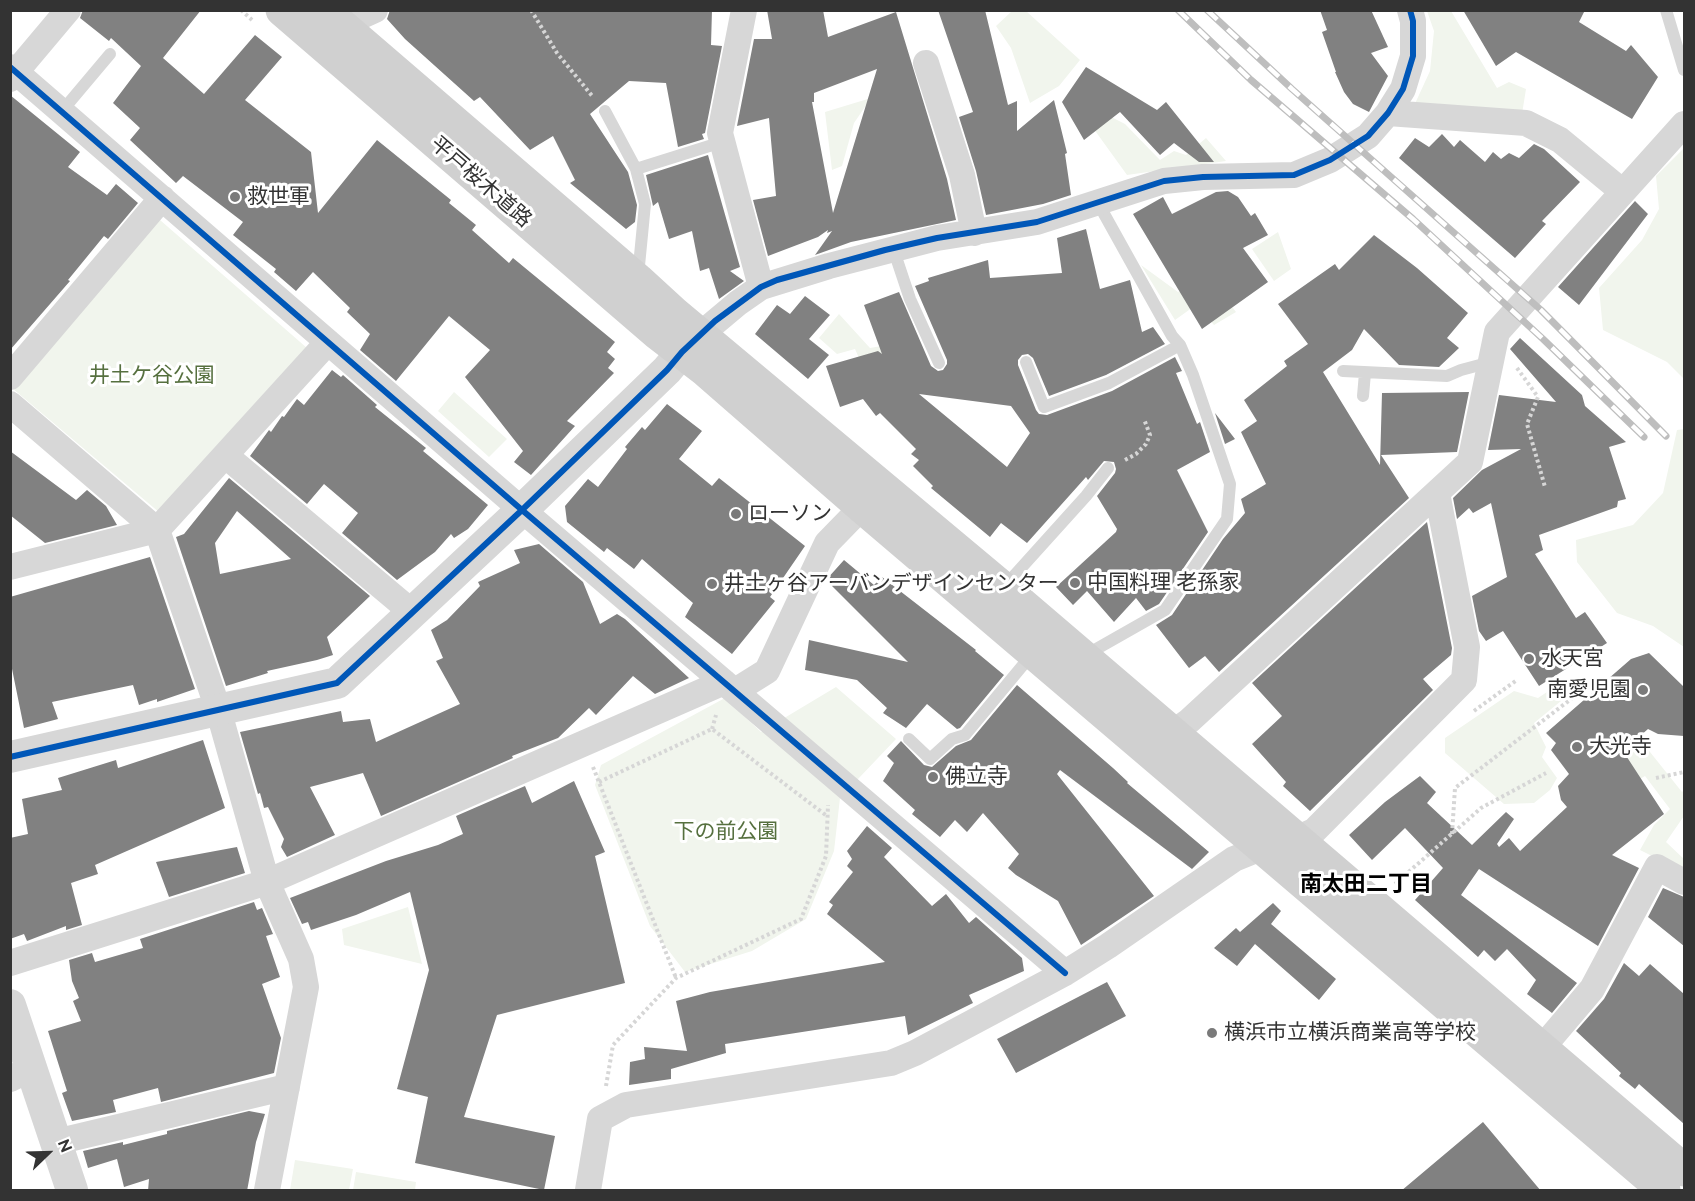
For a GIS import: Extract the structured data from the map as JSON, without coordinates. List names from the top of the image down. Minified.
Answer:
{"streets":{"main road":["平戸桜木道路"]},"districts":["南太田二丁目"],"parks":["井土ケ谷公園","下の前公園"],"places":["救世軍","ローソン","中国料理 老孫家","井土ヶ谷アーバンデザインセンター","水天宮","南愛児園","大光寺","佛立寺","横浜市立横浜商業高等学校"],"north":"top right"}
